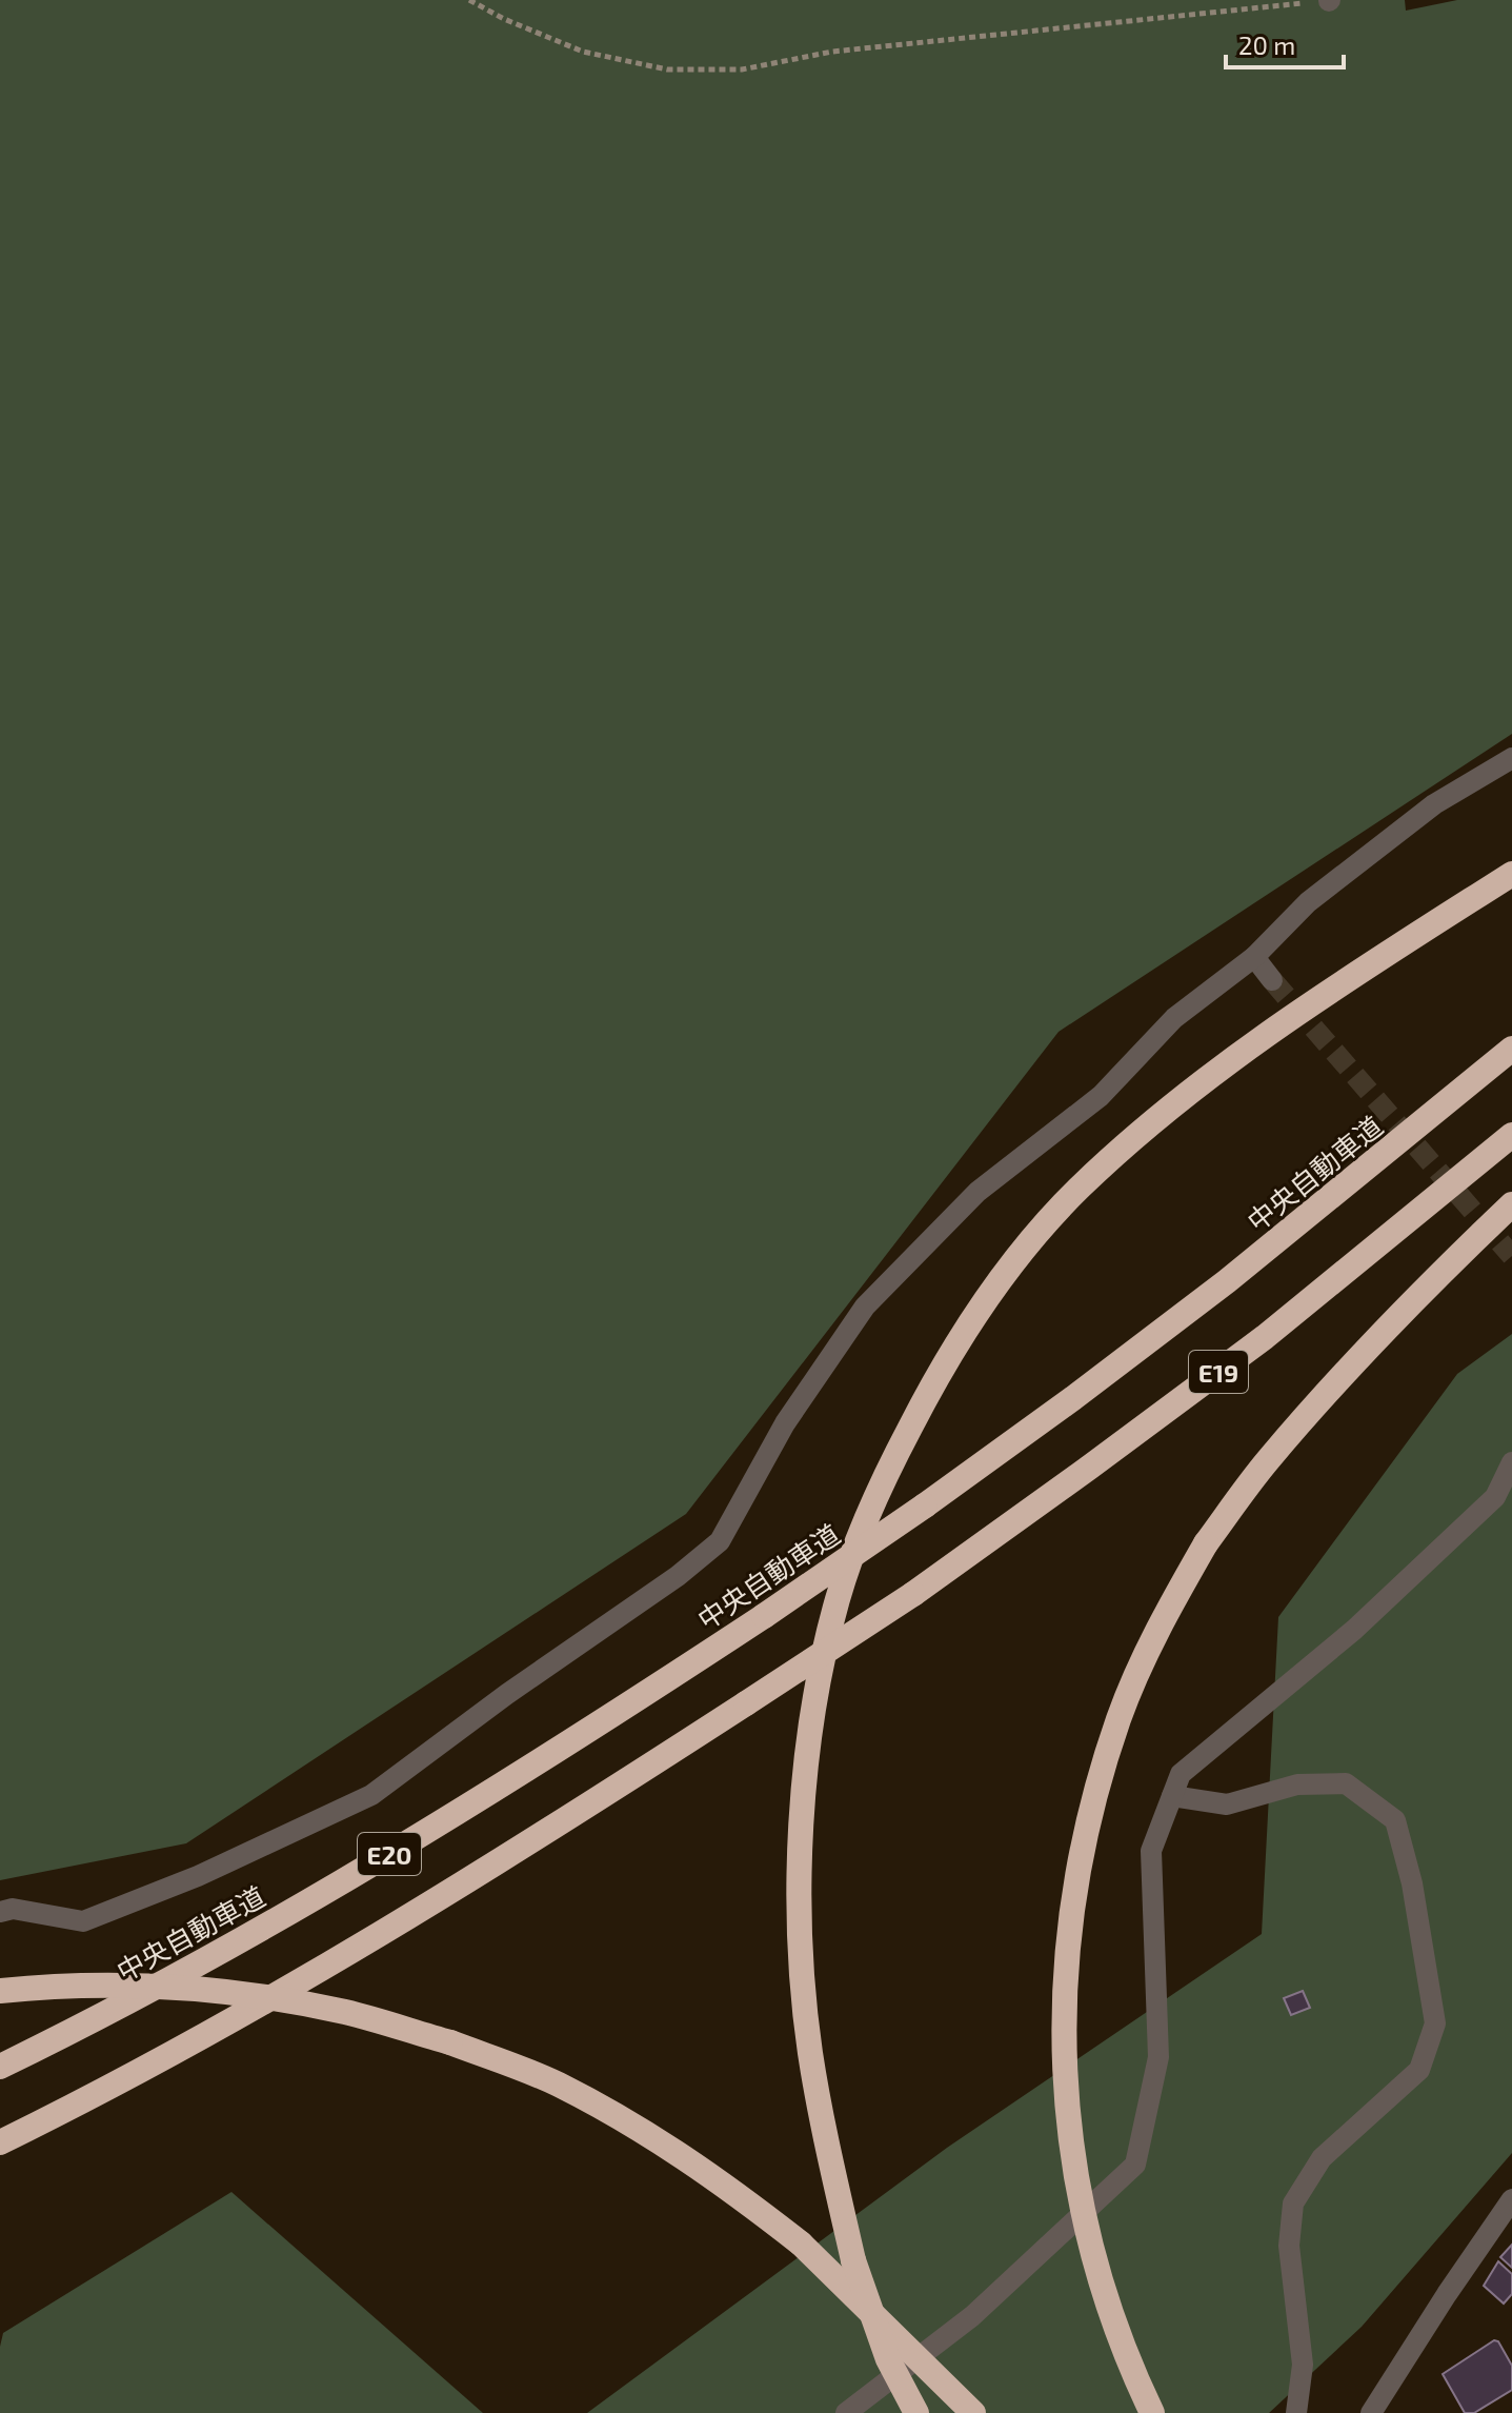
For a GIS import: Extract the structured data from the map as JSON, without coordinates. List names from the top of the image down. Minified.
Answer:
{"streets":{"highway":["中央自動車道","E19","E20"]},"crossings":[["E19","E20"]],"scale_bar":"20 m"}
